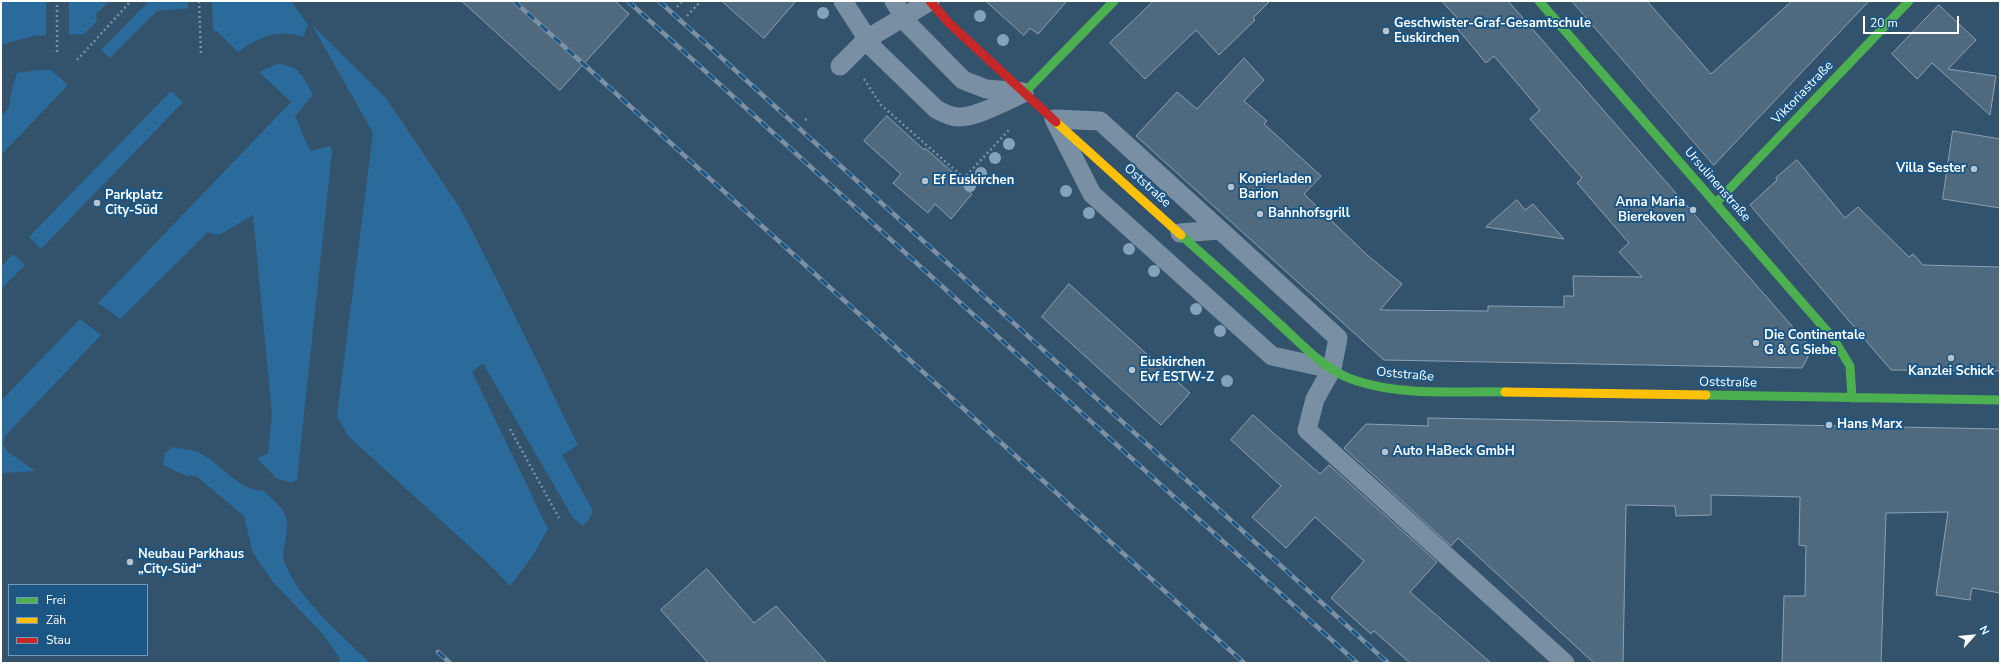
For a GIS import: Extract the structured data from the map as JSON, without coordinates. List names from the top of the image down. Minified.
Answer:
{"streets":{"street":["Viktoriastraße","Ursulinenstraße","Oststraße"]},"crossings":[["Viktoriastraße","Ursulinenstraße"],["Ursulinenstraße","Oststraße"]],"places":["Geschwister-Graf-Gesamtschule Euskirchen","Villa Sester","Ef Euskirchen","Kopierladen Barion","Parkplatz City-Süd","Anna Maria Bierekoven","Bahnhofsgrill","Die Continentale G & G Siebe","Kanzlei Schick","Euskirchen Evf ESTW-Z","Hans Marx","Auto HaBeck GmbH","Neubau Parkhaus „City-Süd“"],"legend":["Frei","Zäh","Stau"],"scale_bar":"20 m","north":"top right"}
